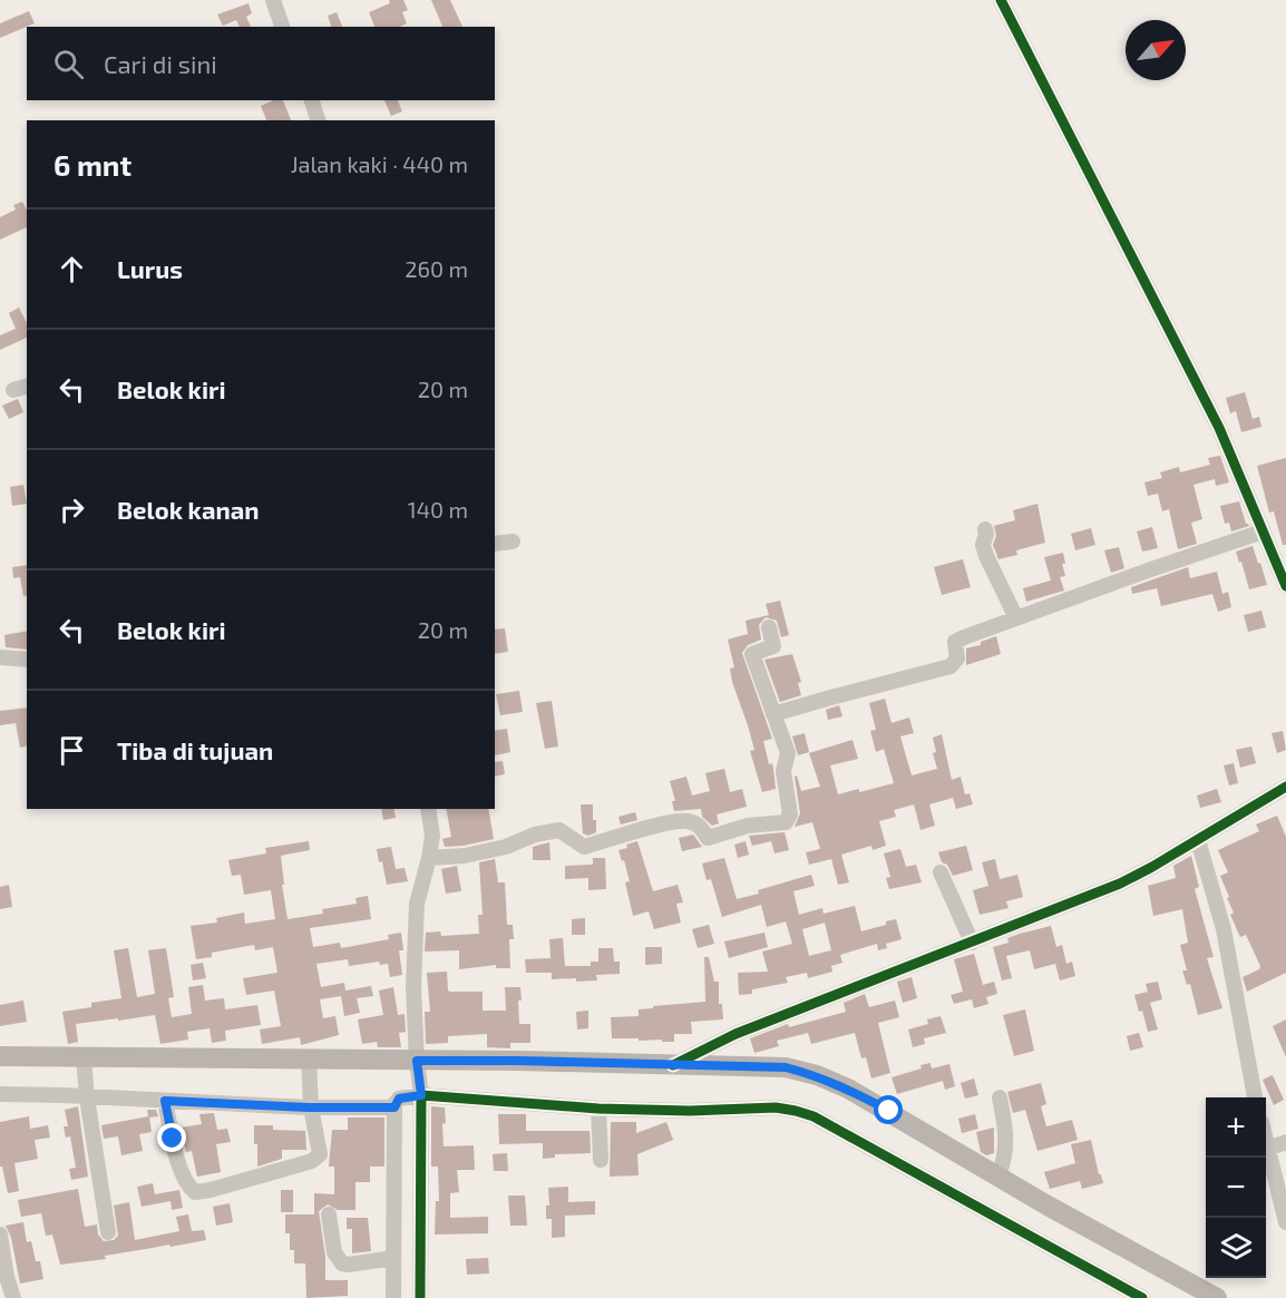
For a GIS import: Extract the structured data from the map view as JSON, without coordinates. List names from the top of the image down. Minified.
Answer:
{"north":"top right","page":{"search":"Cari di sini","heading":["6 mnt","Jalan kaki · 440 m"],"list":[["Lurus","260 m"],["Belok kiri","20 m"],["Belok kanan","140 m"],["Belok kiri","20 m"],"Tiba di tujuan"],"map_buttons":["+","−"]}}
